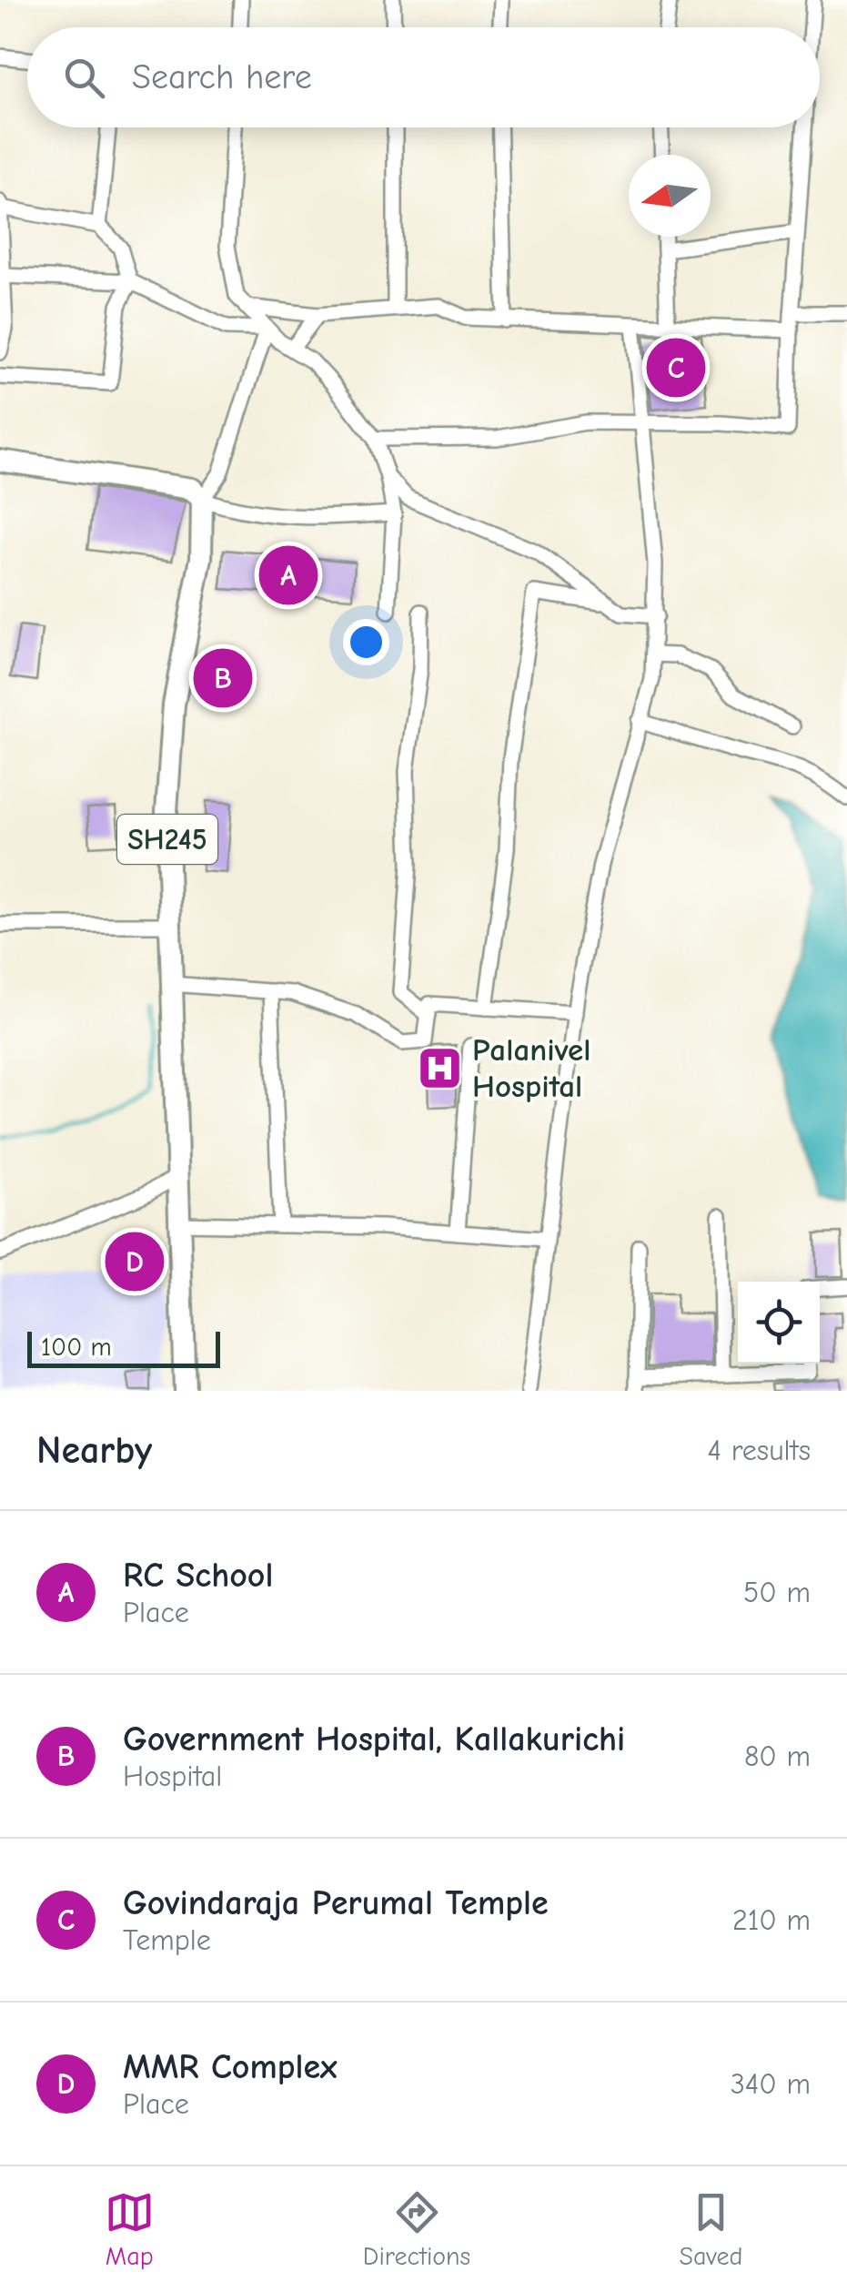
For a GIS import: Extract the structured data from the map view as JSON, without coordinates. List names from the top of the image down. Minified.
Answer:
{"streets":{"main road":["SH245"]},"places":{"hospital":["Palanivel Hospital"]},"scale_bar":"100 m","north":"left","page":{"search":"Search here","pins":["C","A","B","D"],"scale":"100 m","heading":["Nearby","4 results"],"list":[{"mark":"A","name":"RC School","note":"Place","value":"50 m"},{"mark":"B","name":"Government Hospital, Kallakurichi","note":"Hospital","value":"80 m"},{"mark":"C","name":"Govindaraja Perumal Temple","note":"Temple","value":"210 m"},{"mark":"D","name":"MMR Complex","note":"Place","value":"340 m"}],"nav":["Map","Directions","Saved"]}}
